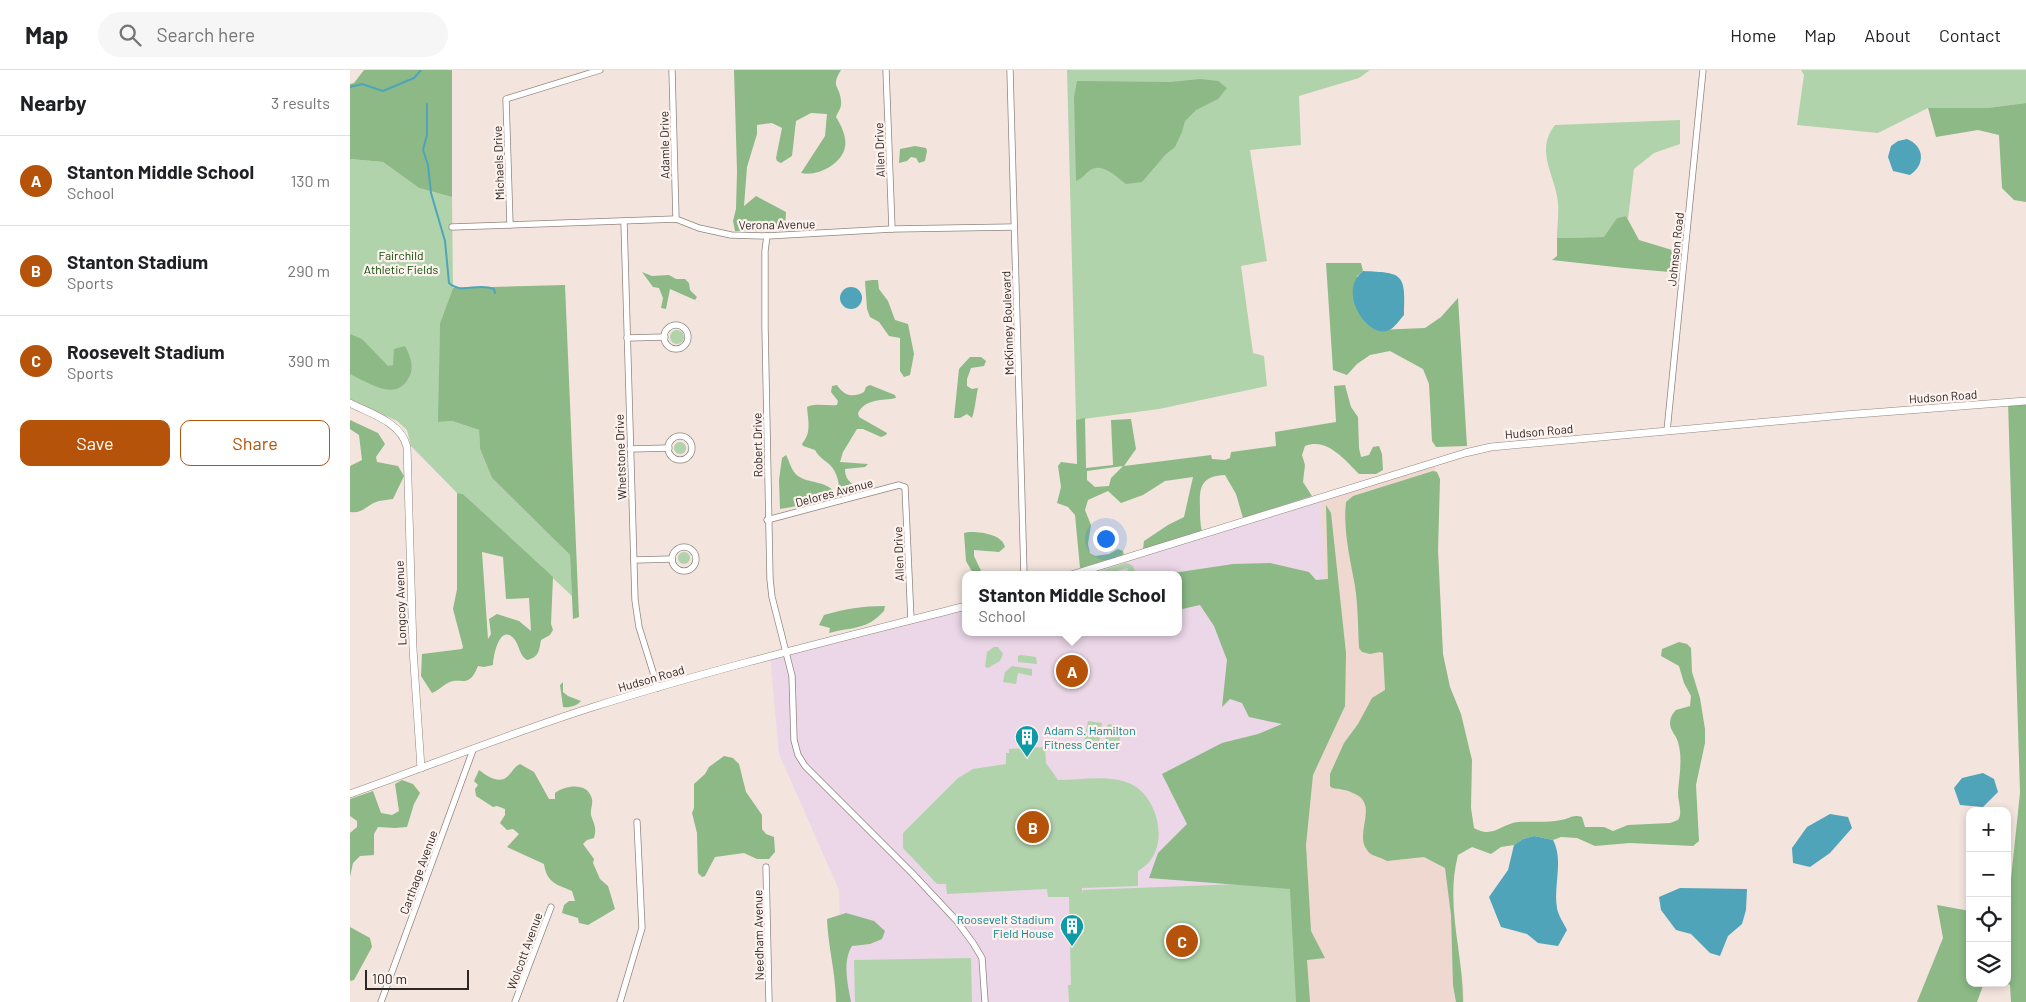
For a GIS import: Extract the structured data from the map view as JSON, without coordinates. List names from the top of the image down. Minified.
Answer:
{"streets":{"street":["Adamle Drive","Allen Drive","Michaels Drive","Verona Avenue","Johnson Road","McKinney Boulevard","Hudson Road","Robert Drive","Whetstone Drive","Delores Avenue","Longcoy Avenue","Carthage Avenue","Needham Avenue","Wolcott Avenue"]},"crossings":[["Adamle Drive","Verona Avenue"],["Allen Drive","Verona Avenue"],["Allen Drive","Hudson Road"],["Allen Drive","Delores Avenue"],["Michaels Drive","Verona Avenue"],["Verona Avenue","McKinney Boulevard"],["Verona Avenue","Robert Drive"],["Verona Avenue","Whetstone Drive"],["Johnson Road","Hudson Road"],["Hudson Road","Robert Drive"],["Hudson Road","Whetstone Drive"],["Hudson Road","Longcoy Avenue"],["Hudson Road","Carthage Avenue"],["Robert Drive","Delores Avenue"]],"parks":["Fairchild Athletic Fields"],"places":{"building":["Adam S. Hamilton Fitness Center","Roosevelt Stadium Field House"]},"scale_bar":"100 m","page":{"header":"Map","search":"Search here","nav":["Home","Map","About","Contact"],"heading":["Nearby","3 results"],"list":[{"mark":"A","name":"Stanton Middle School","note":"School","value":"130 m"},{"mark":"B","name":"Stanton Stadium","note":"Sports","value":"290 m"},{"mark":"C","name":"Roosevelt Stadium","note":"Sports","value":"390 m"}],"buttons":["Save","Share"],"popup":["Stanton Middle School","School"],"pins":["A","B","C"],"map_buttons":["+","−"],"scale":"100 m"}}
